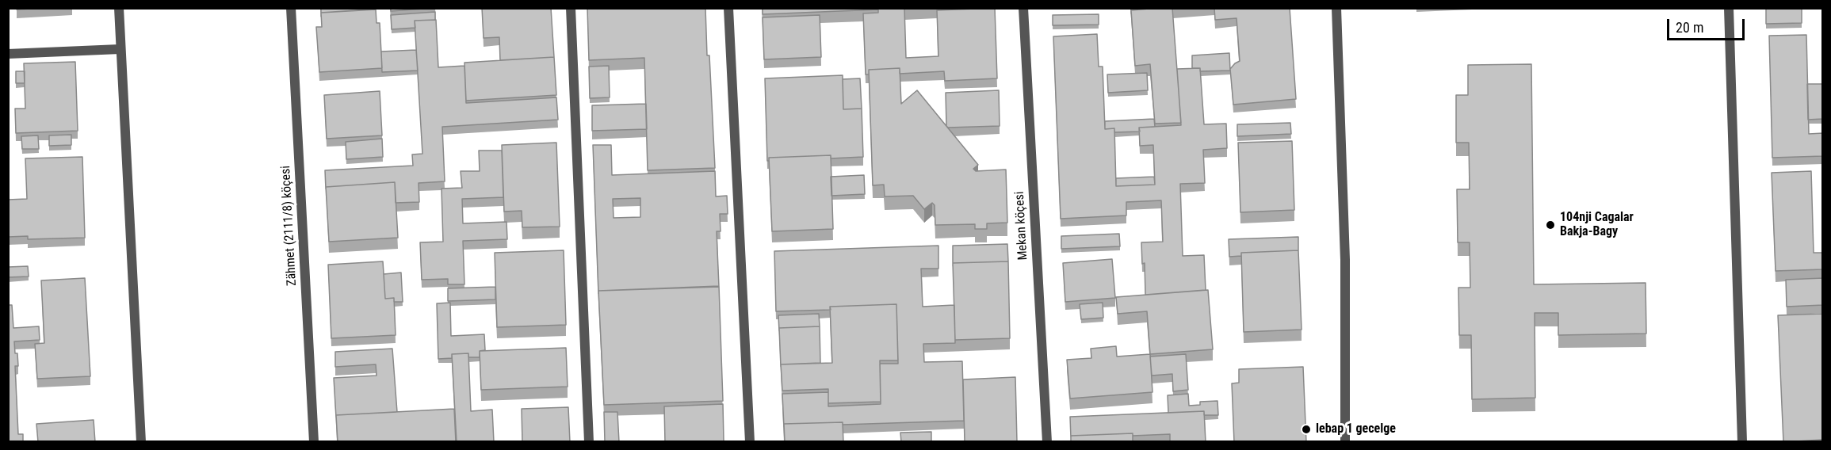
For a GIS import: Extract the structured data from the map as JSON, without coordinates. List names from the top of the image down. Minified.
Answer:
{"streets":{"street":["Zähmet (2111/8) köçesi","Mekan köçesi"]},"places":["104nji Cagalar Bakja-Bagy","lebap 1 gecelge"],"scale_bar":"20 m"}
